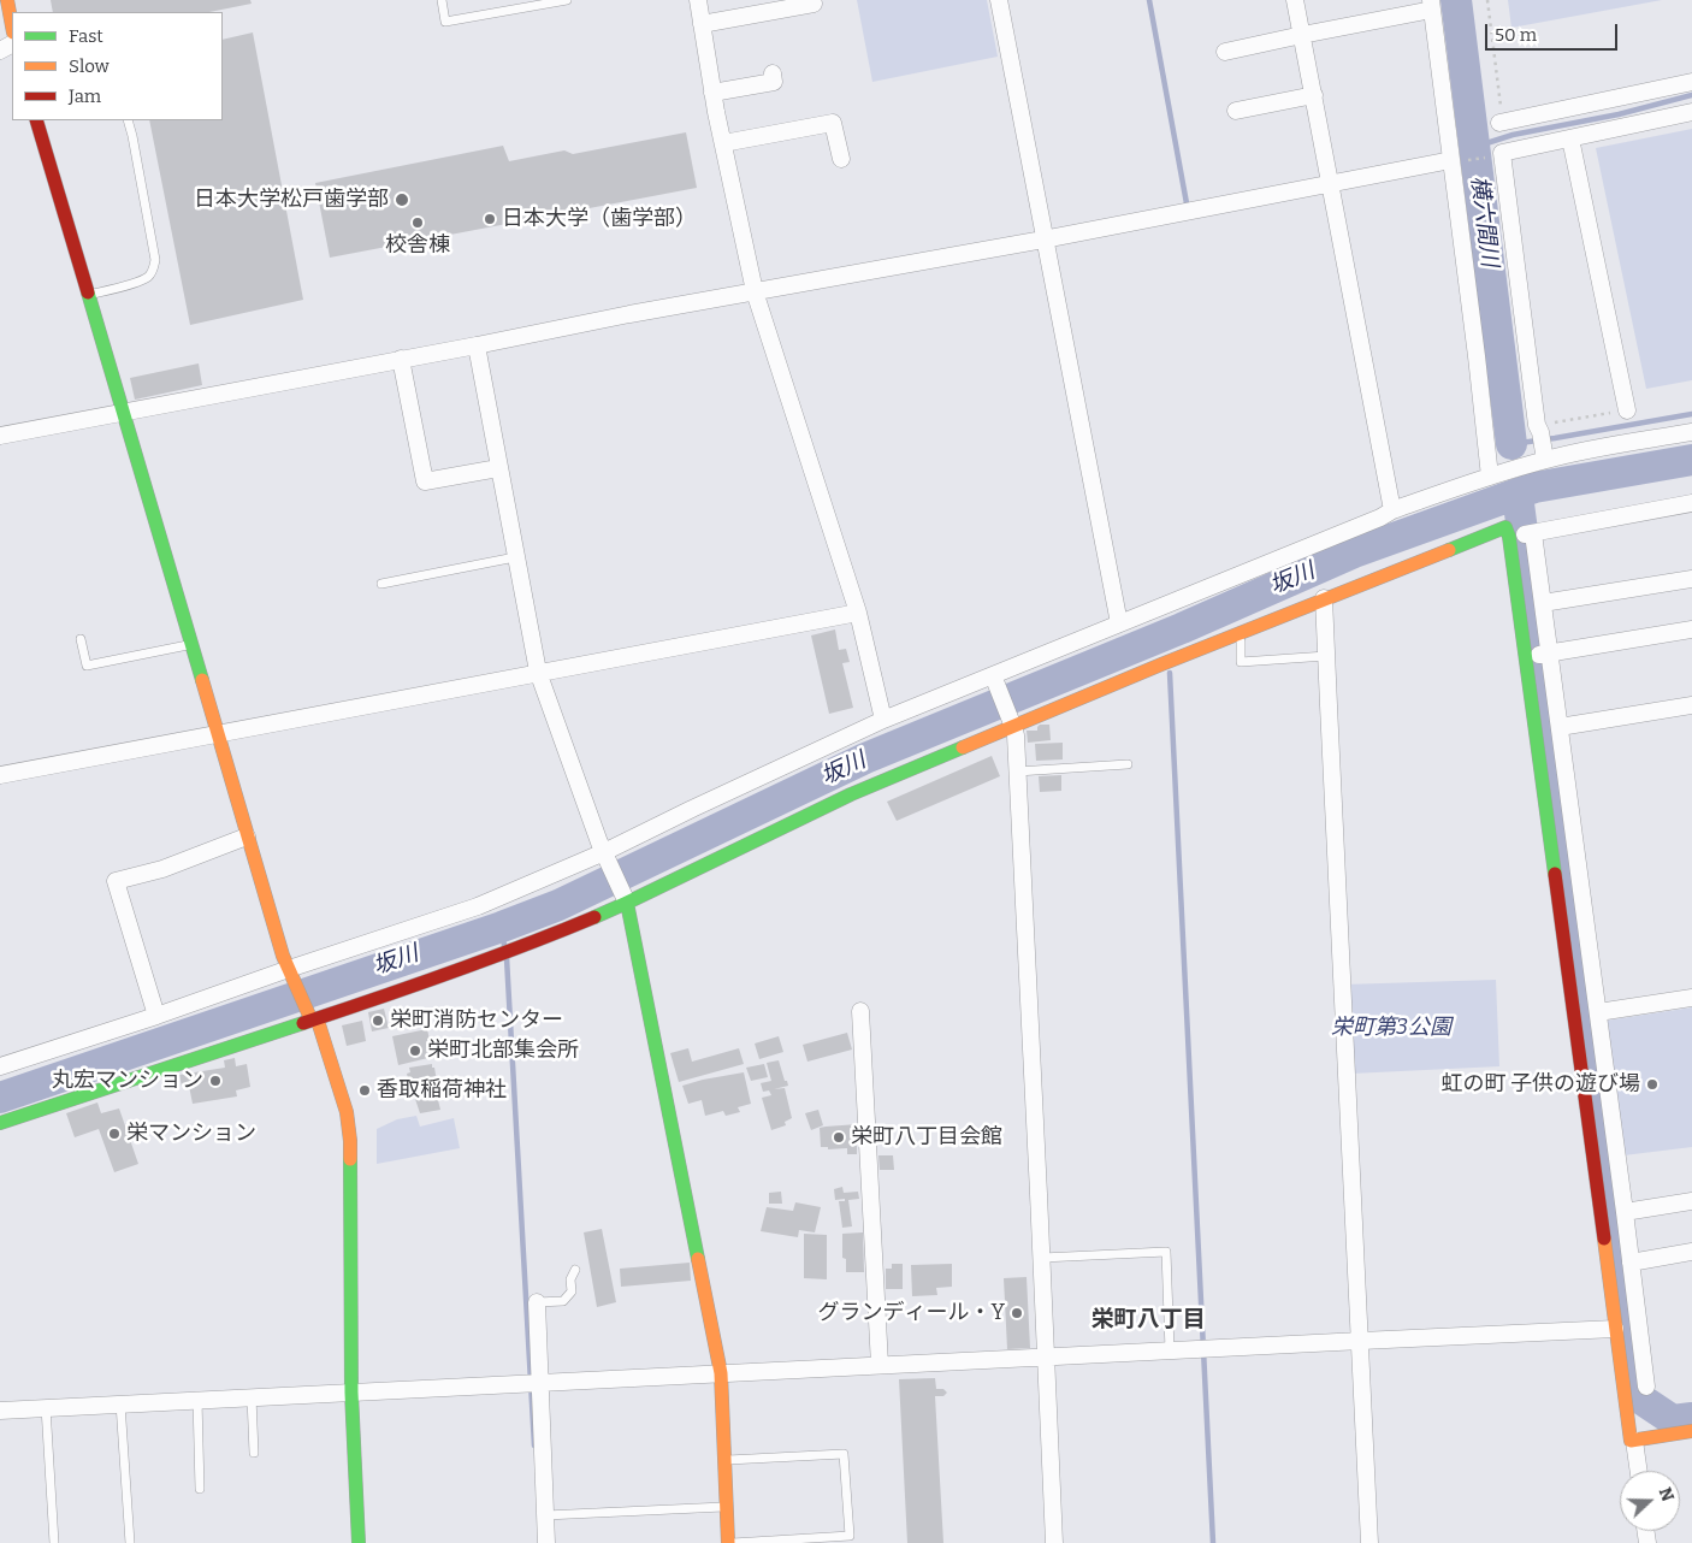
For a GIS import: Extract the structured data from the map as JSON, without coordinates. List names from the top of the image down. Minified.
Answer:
{"districts":["栄町八丁目"],"water":["横六間川","坂川"],"parks":["栄町第3公園"],"places":["日本大学松戸歯学部","日本大学（歯学部）","校舎棟","栄町消防センター","栄町北部集会所","丸宏マンション","虹の町 子供の遊び場","香取稲荷神社","栄マンション","栄町八丁目会館","グランディール・Y"],"legend":["Fast","Slow","Jam"],"scale_bar":"50 m","north":"right"}
